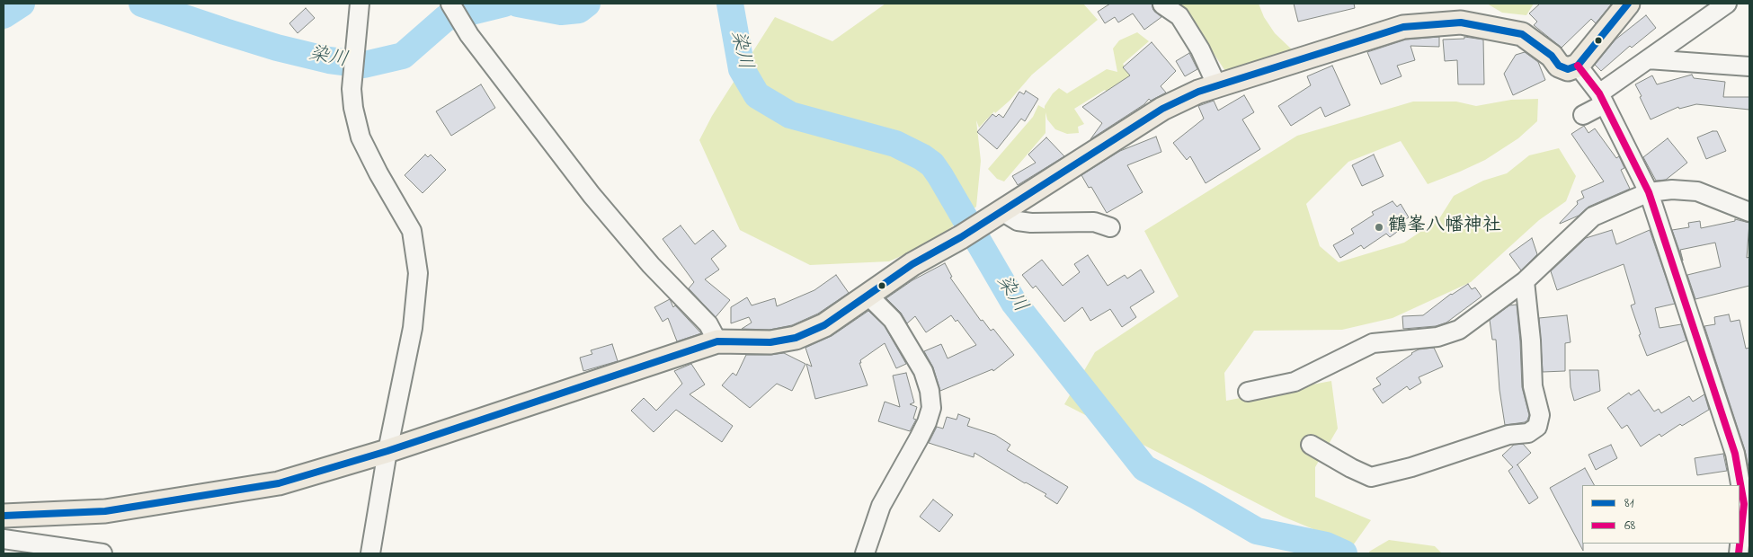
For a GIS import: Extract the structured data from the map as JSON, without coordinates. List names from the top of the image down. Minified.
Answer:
{"water":["染川"],"places":["鶴峯八幡神社"],"lines":["transit line 81","transit line 68"],"legend":["81","68"]}
